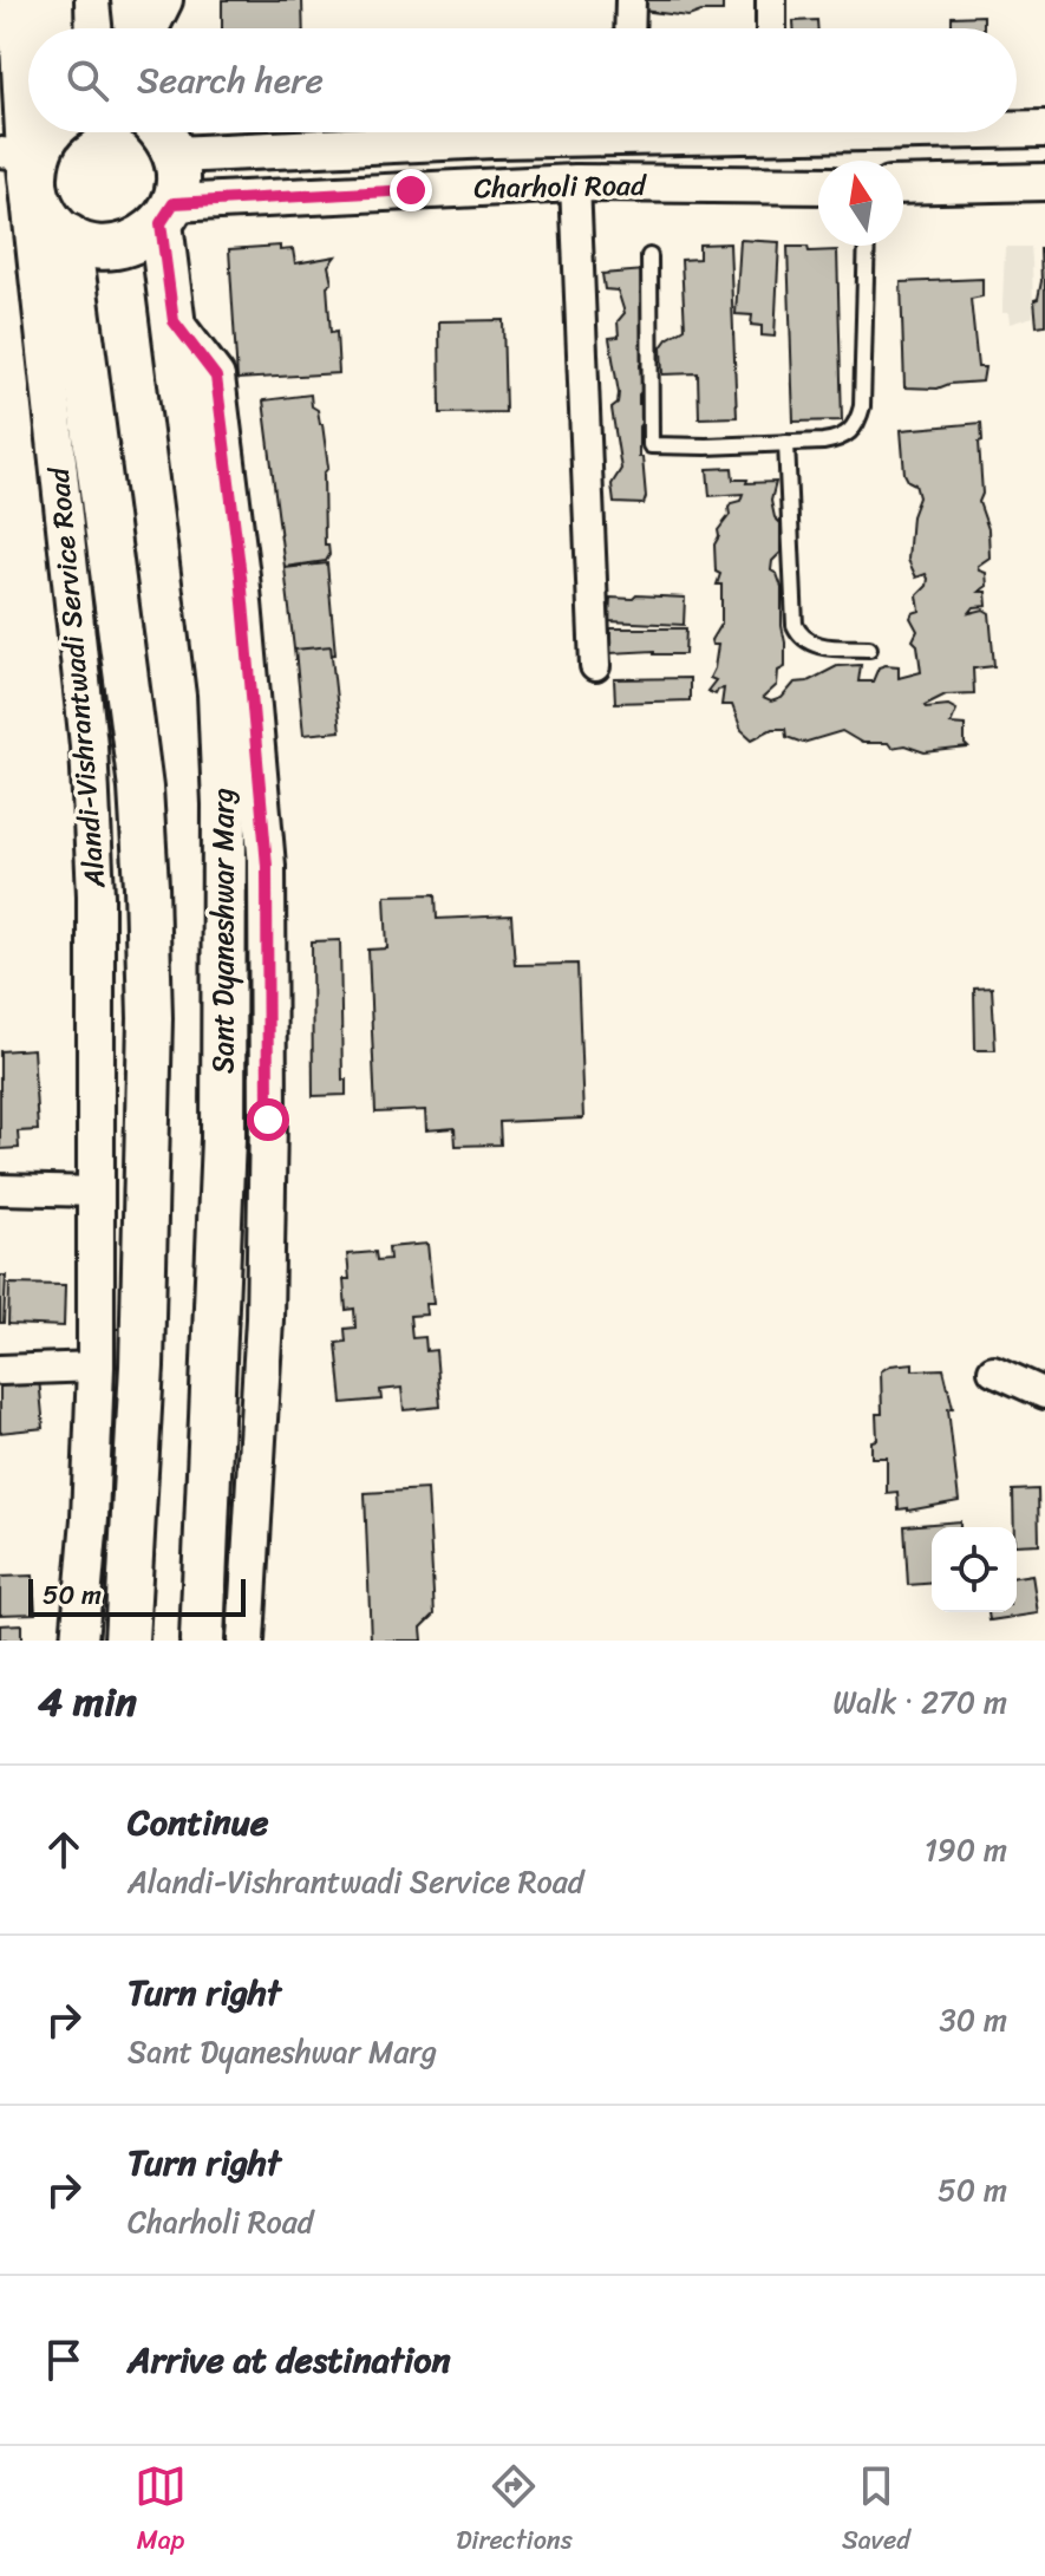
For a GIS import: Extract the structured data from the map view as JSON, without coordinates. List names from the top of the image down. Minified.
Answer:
{"streets":{"main road":["Sant Dyaneshwar Marg"],"street":["Charholi Road","Alandi-Vishrantwadi Service Road"]},"crossings":[["Charholi Road","Sant Dyaneshwar Marg"]],"scale_bar":"50 m","north":"top","page":{"search":"Search here","scale":"50 m","heading":["4 min","Walk · 270 m"],"list":[["Continue","Alandi-Vishrantwadi Service Road","190 m"],["Turn right","Sant Dyaneshwar Marg","30 m"],["Turn right","Charholi Road","50 m"],"Arrive at destination"],"nav":["Map","Directions","Saved"]}}
